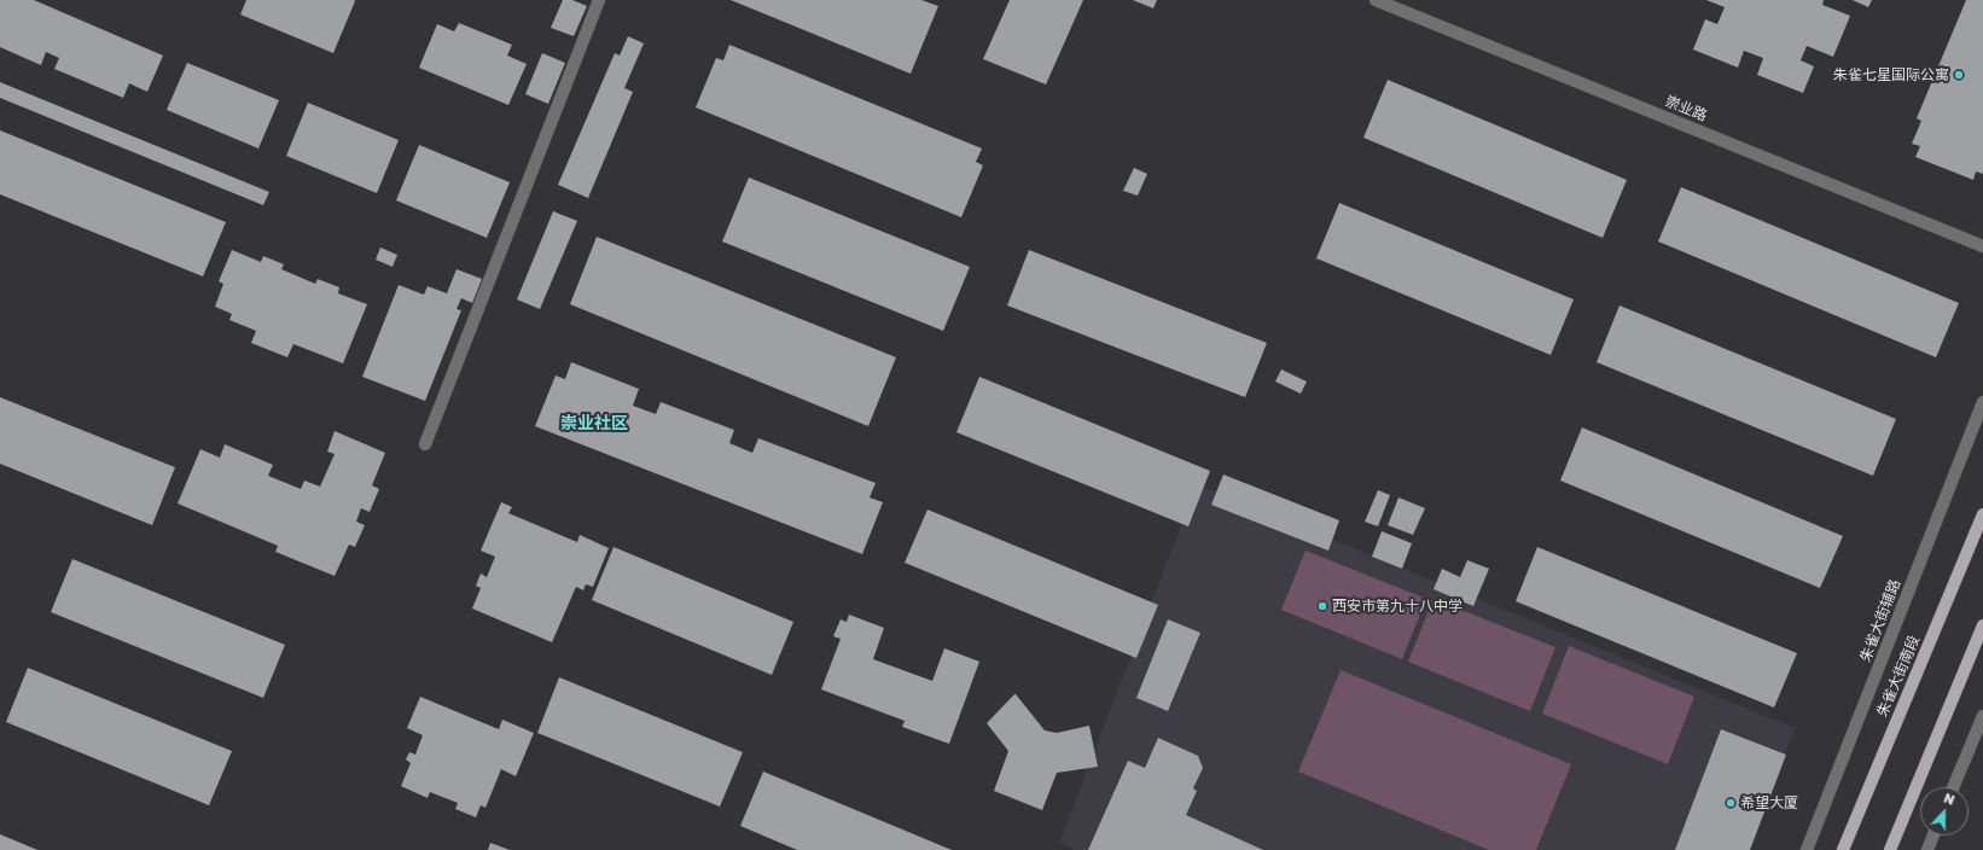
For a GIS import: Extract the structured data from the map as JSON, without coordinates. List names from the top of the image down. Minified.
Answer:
{"streets":{"main road":["朱雀大街南段"],"street":["崇业路","朱雀大街辅路"]},"districts":["崇业社区"],"places":["朱雀七星国际公寓","西安市第九十八中学","希望大厦"],"north":"top"}
